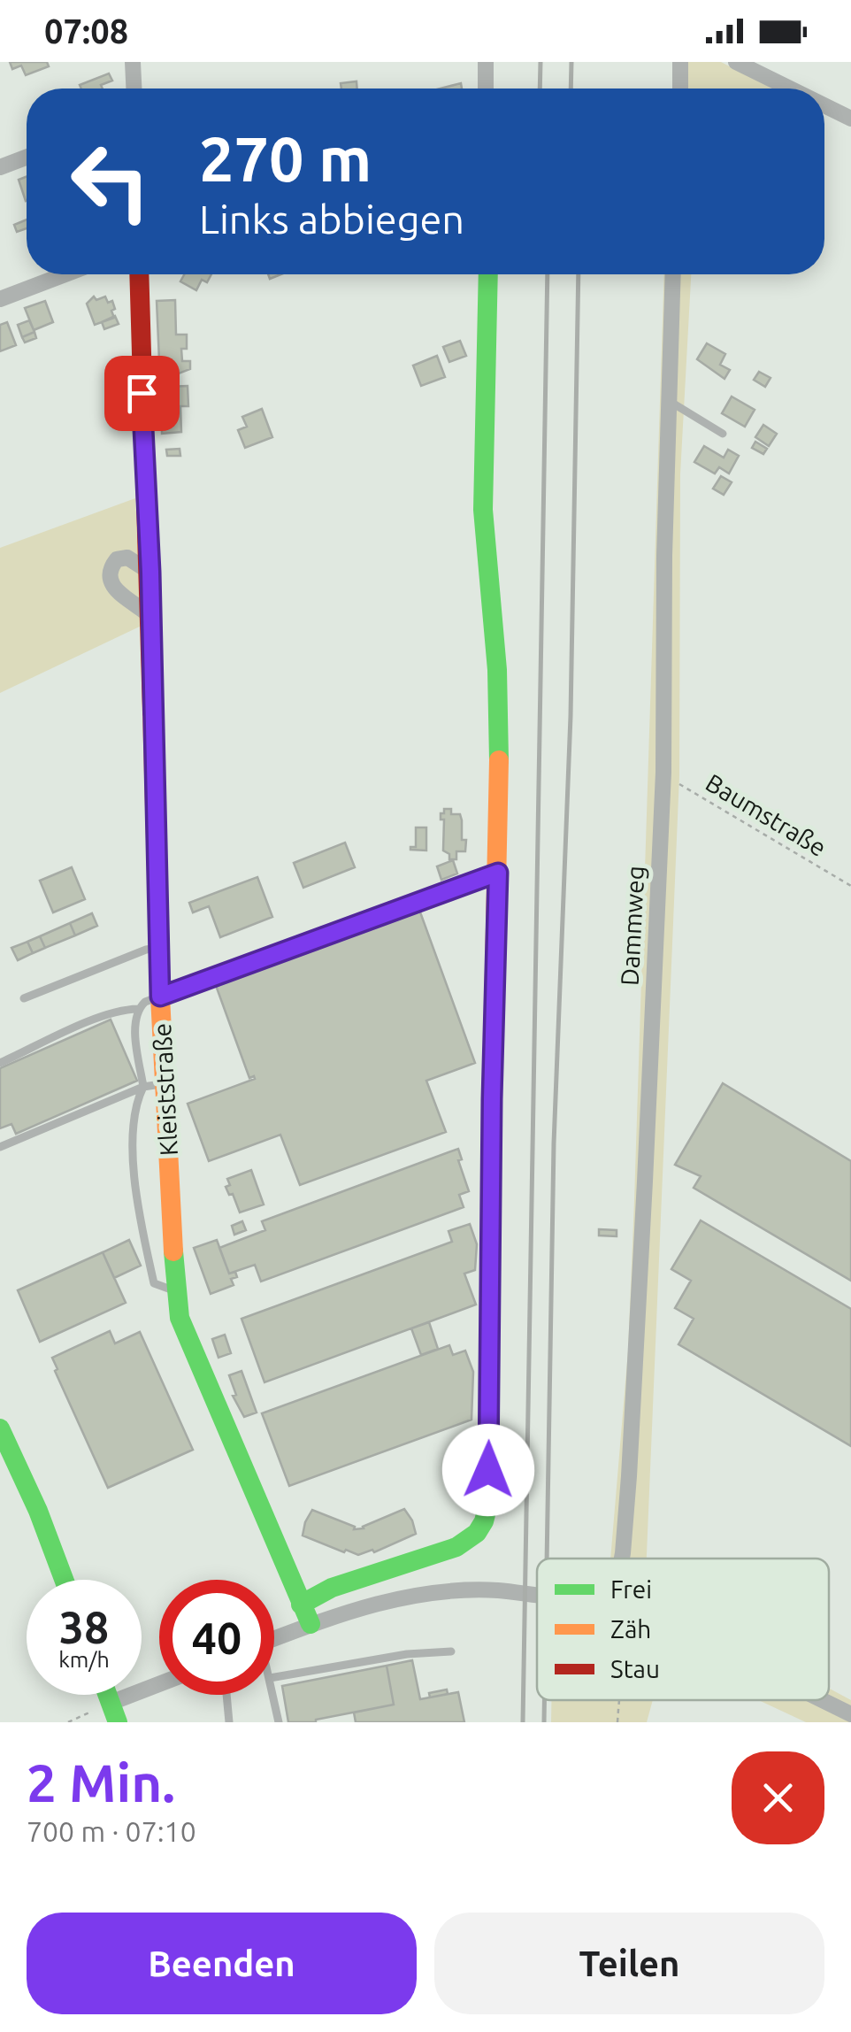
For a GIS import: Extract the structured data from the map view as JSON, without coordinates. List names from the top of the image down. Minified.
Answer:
{"streets":{"street":["Dammweg","Kleiststraße"],"path":["Baumstraße"]},"crossings":[["Baumstraße","Dammweg"]],"legend":["Frei","Zäh","Stau"],"page":{"status":"07:08","turn":["270 m","Links abbiegen"],"speed":"38 km/h","limit":"40","heading":["2 Min.","700 m · 07:10"],"buttons":["Beenden","Teilen"]}}
